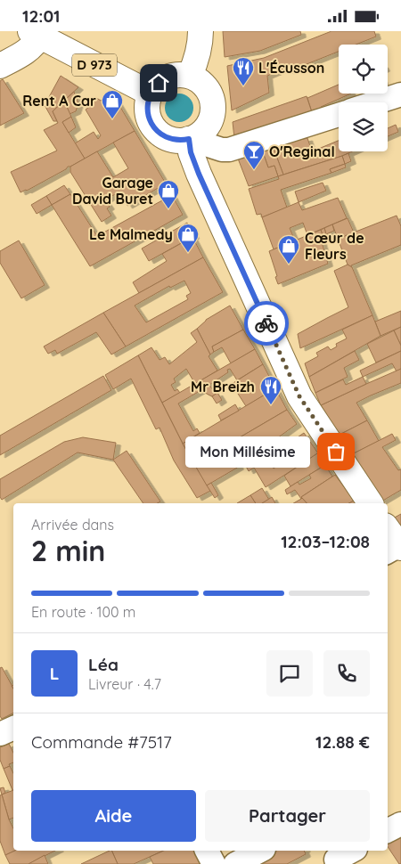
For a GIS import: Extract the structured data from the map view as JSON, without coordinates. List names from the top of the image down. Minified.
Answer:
{"streets":{"main road":["D 973"]},"places":{"restaurant":["L'Écusson","Mr Breizh"],"shop":["Rent A Car","Garage David Buret","Le Malmedy","Cœur de Fleurs"],"bar":["O'Reginal"],"other":["Mon Millésime"]},"page":{"status":"12:01","bubble":"Mon Millésime","heading":["2 min","Arrivée dans","12:03–12:08"],"panel":["Léa","Livreur · 4.7","Commande #7517","12.88 €"],"bar":"En route · 100 m","round":"L","buttons":["Aide","Partager"]}}
